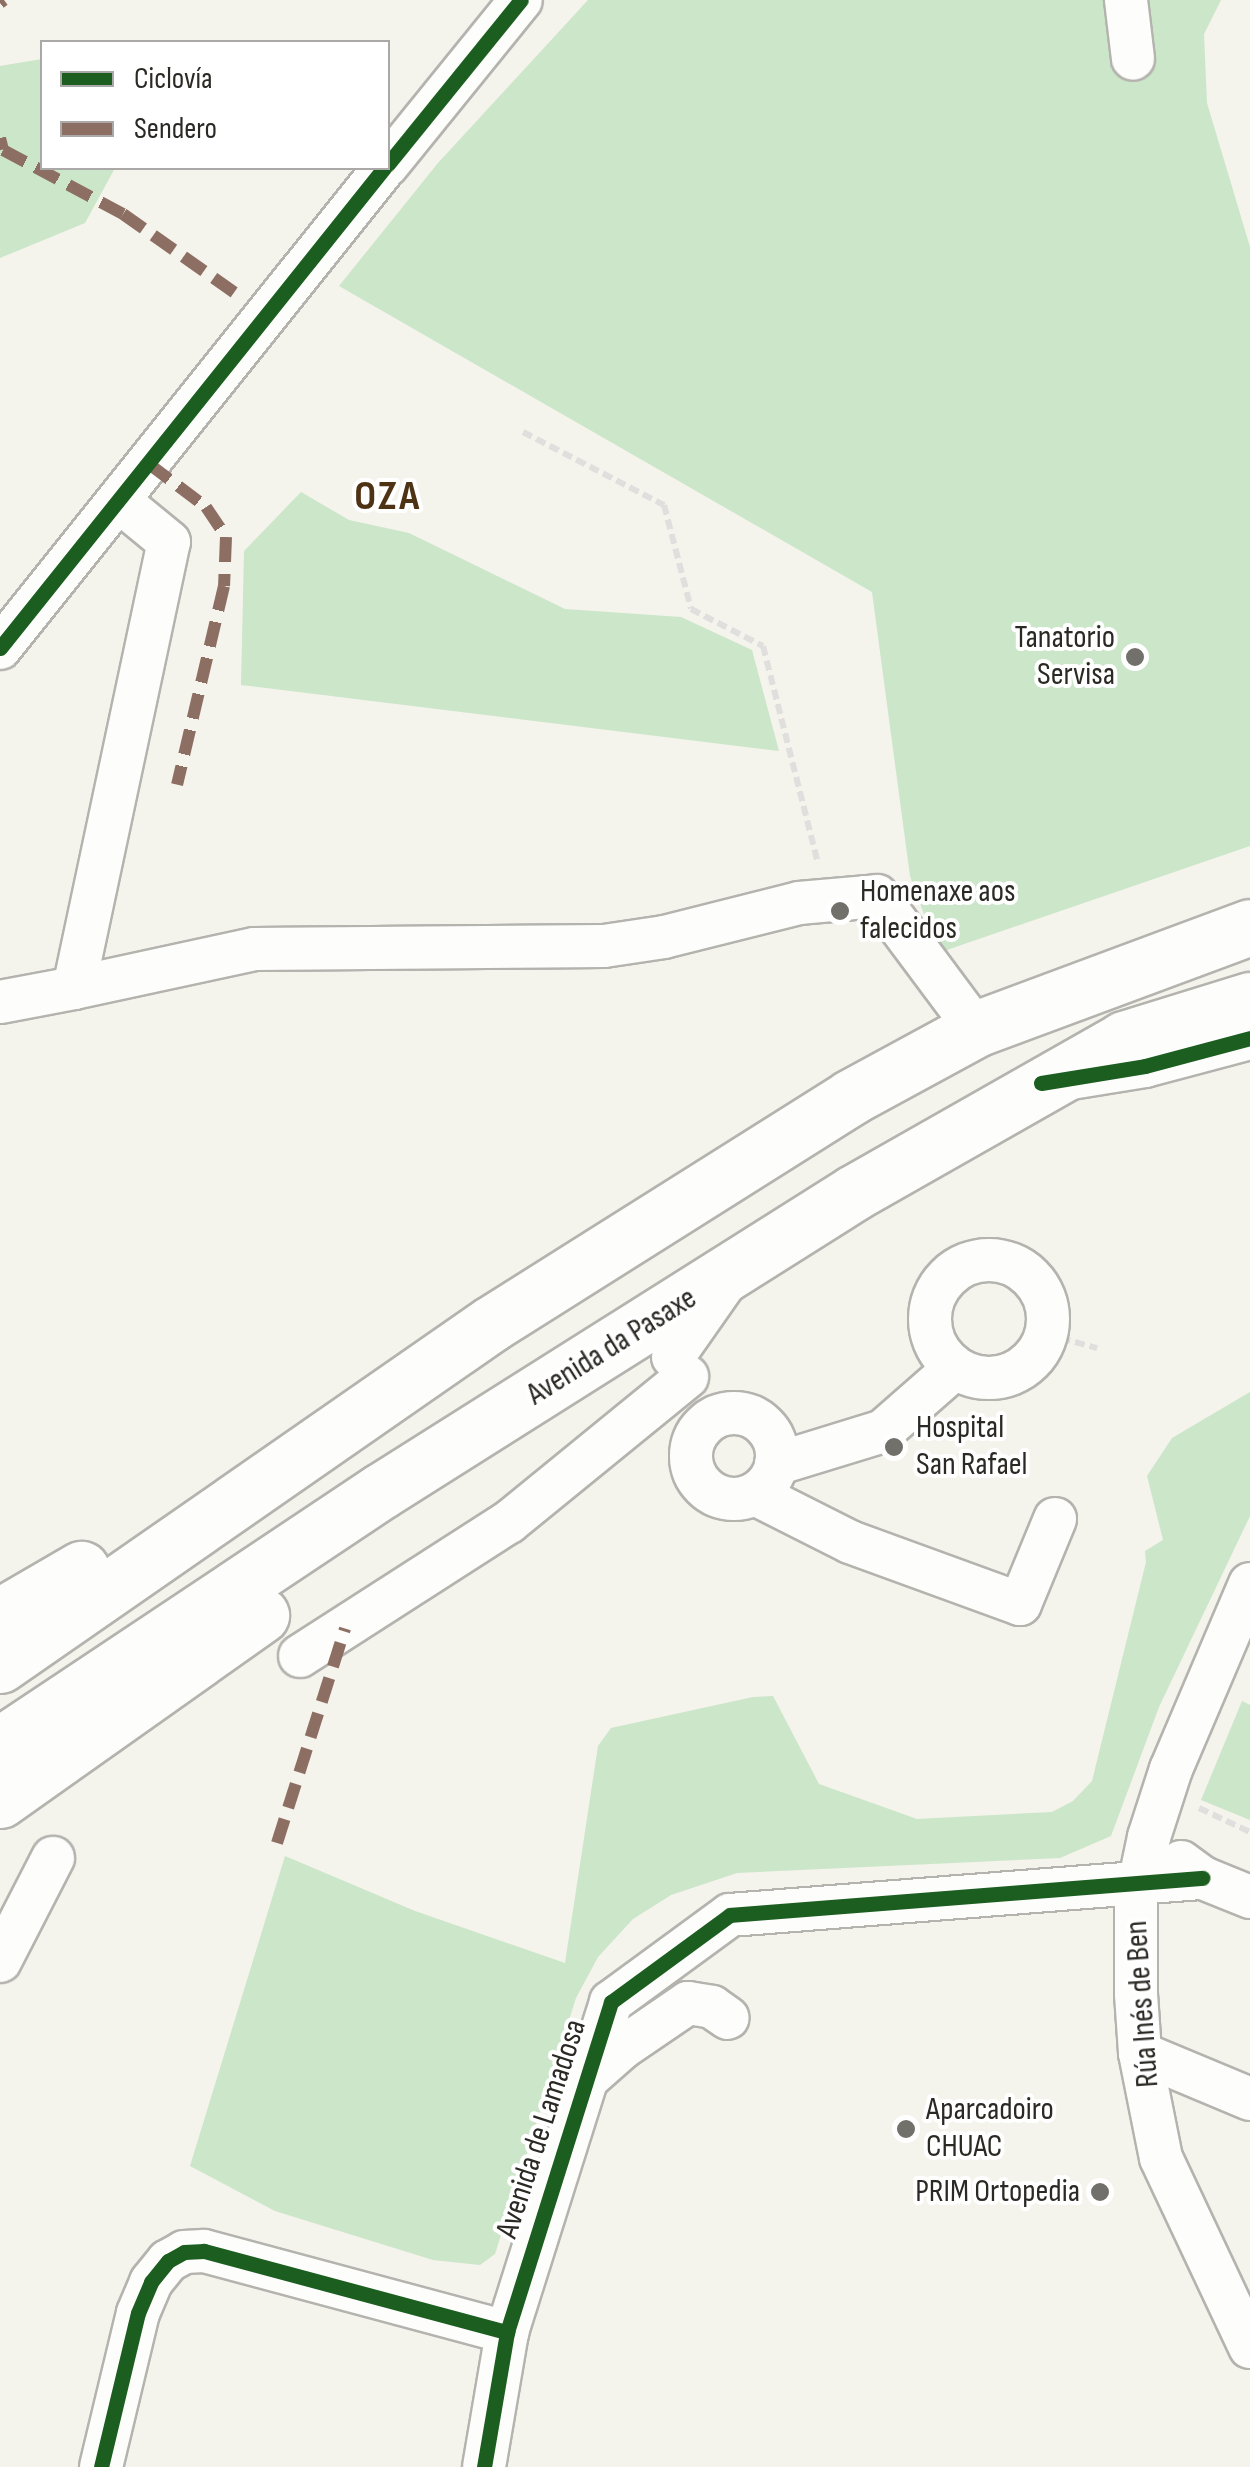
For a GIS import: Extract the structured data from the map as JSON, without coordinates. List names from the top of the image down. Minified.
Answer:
{"streets":{"main road":["Avenida da Pasaxe"],"street":["Rúa Inés de Ben","Avenida de Lamadosa"]},"crossings":[["Rúa Inés de Ben","Avenida de Lamadosa"]],"districts":["OZA"],"places":["Tanatorio Servisa","Homenaxe aos falecidos","Hospital San Rafael","Aparcadoiro CHUAC","PRIM Ortopedia"],"legend":["Ciclovía","Sendero"]}
